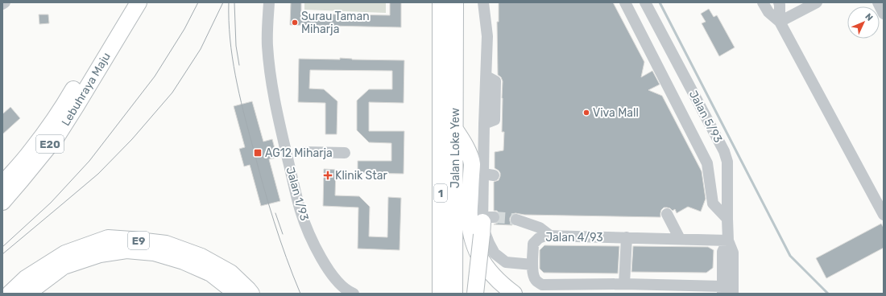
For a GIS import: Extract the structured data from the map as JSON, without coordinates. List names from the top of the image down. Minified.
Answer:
{"streets":{"highway":["Lebuhraya Maju","E20","Jalan Loke Yew","1","E9"],"street":["Jalan 5/93","Jalan 1/93","Jalan 4/93"]},"crossings":[["Jalan 5/93","Jalan 4/93"]],"places":{"other":["Surau Taman Miharja","Viva Mall"],"transit":["AG12 Miharja"],"health":["Klinik Star"]},"north":"top right"}
